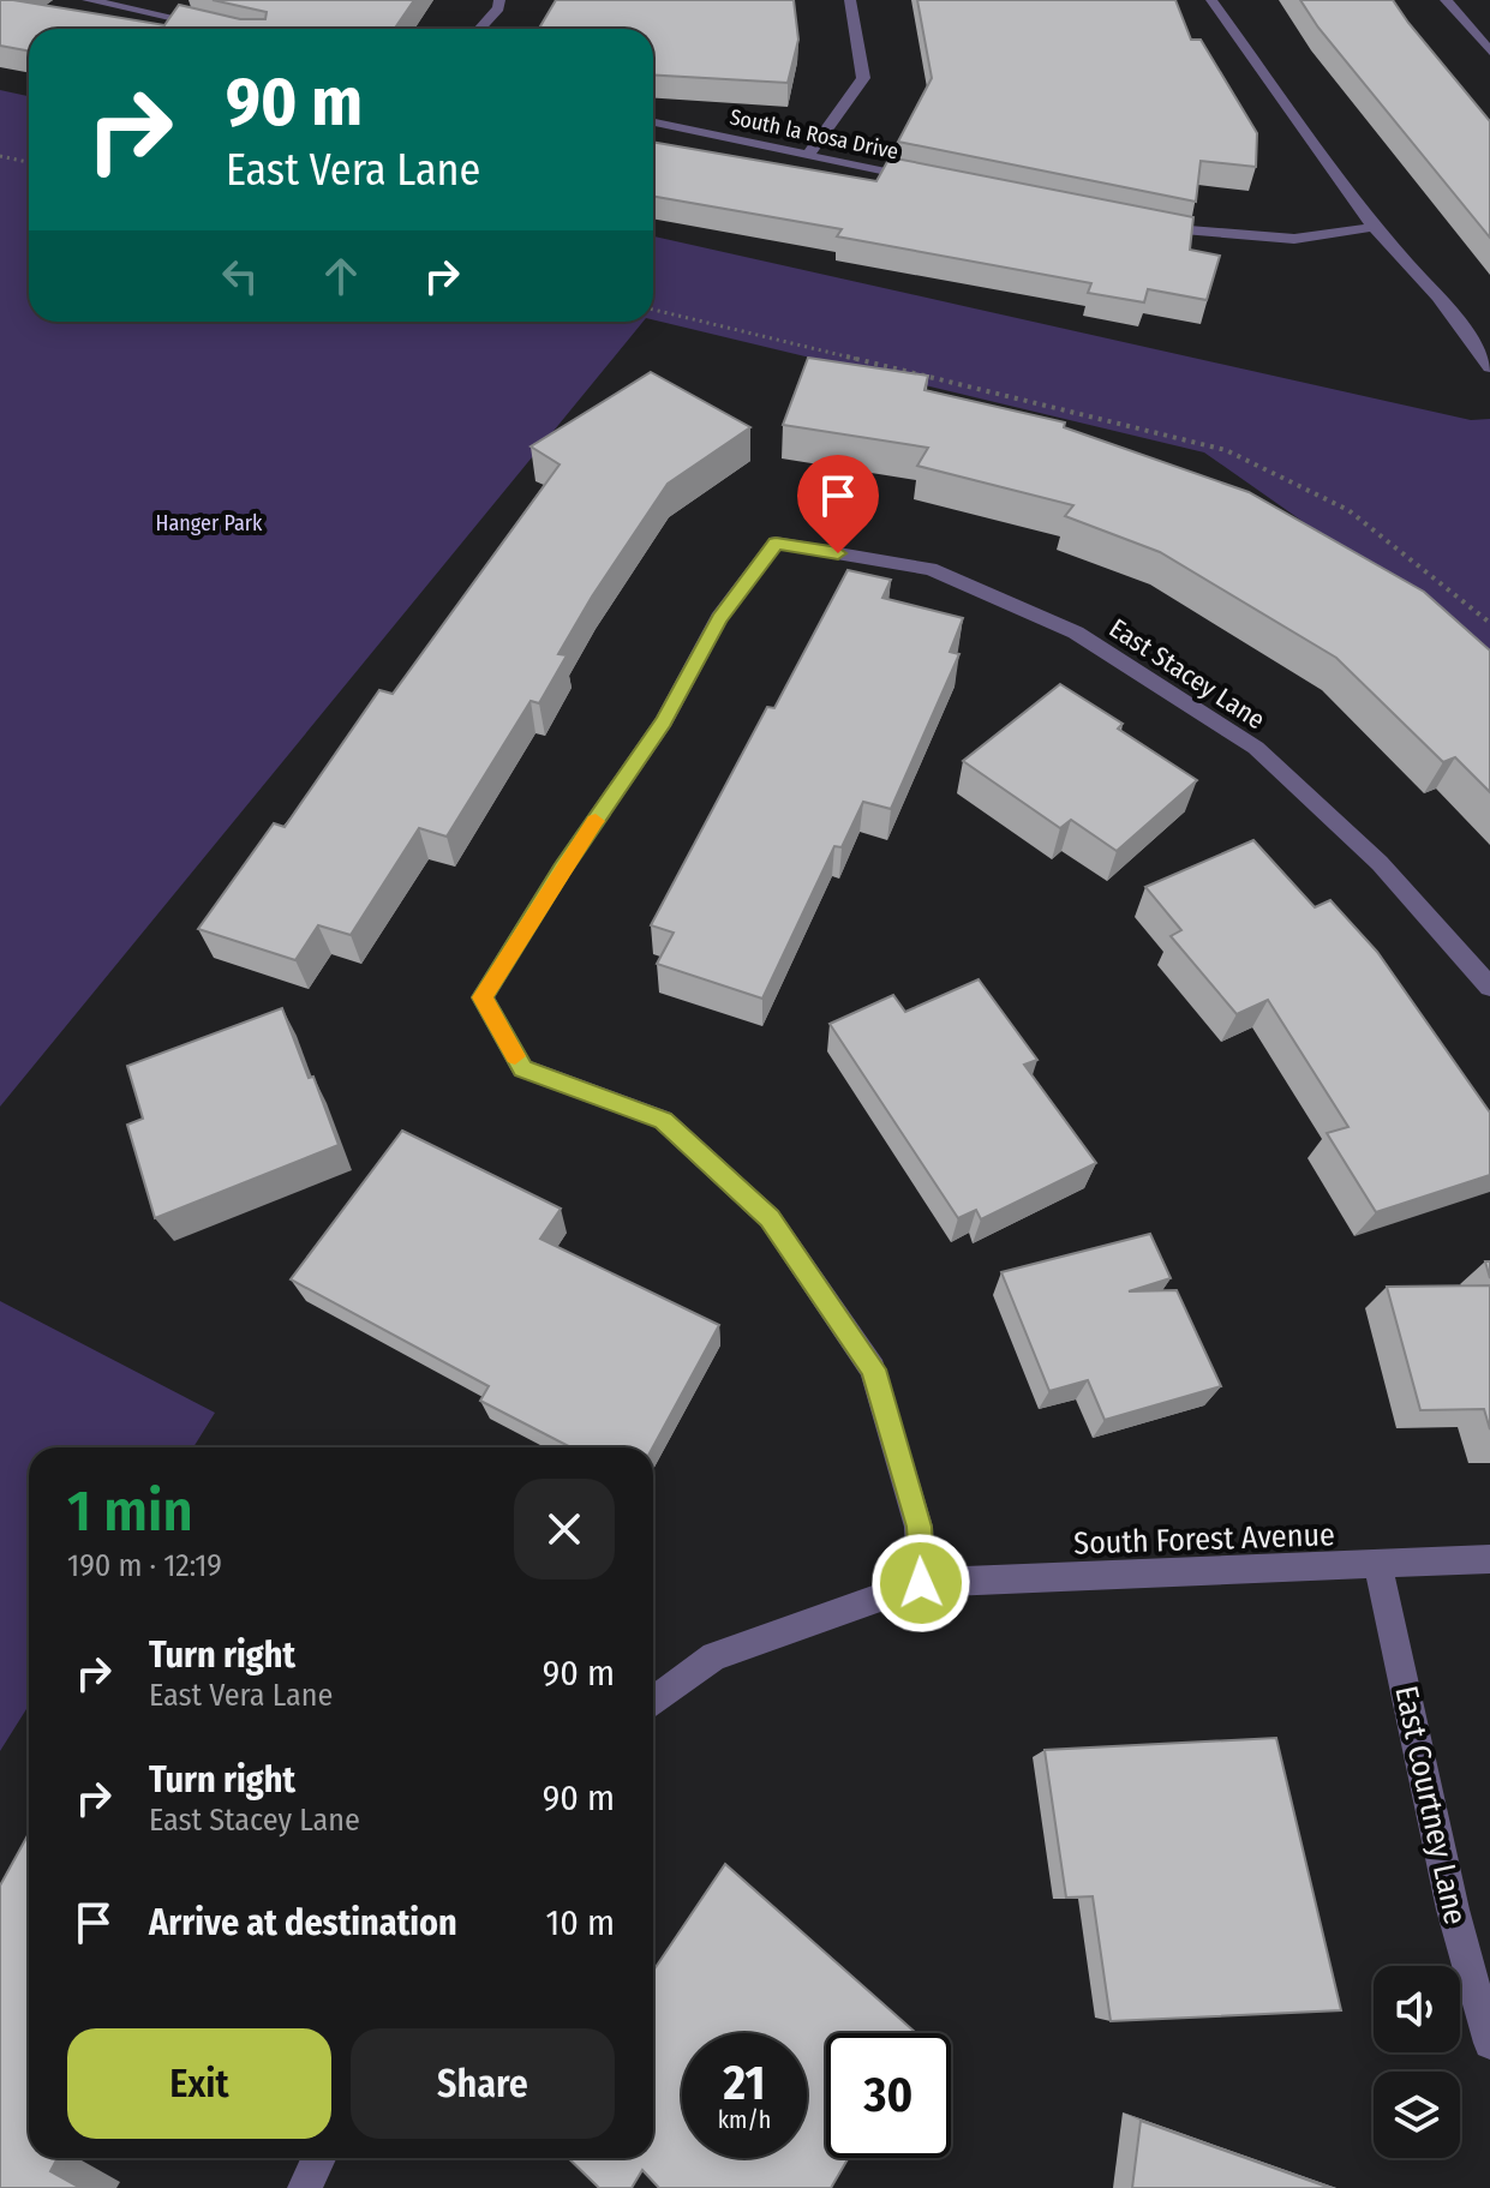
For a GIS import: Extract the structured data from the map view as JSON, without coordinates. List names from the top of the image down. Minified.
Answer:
{"streets":{"street":["South la Rosa Drive","East Stacey Lane","South Forest Avenue","East Courtney Lane"]},"crossings":[["East Stacey Lane","South Forest Avenue"],["South Forest Avenue","East Courtney Lane"]],"parks":["Hanger Park"],"page":{"turn":["90 m","East Vera Lane"],"heading":["1 min","190 m · 12:19"],"list":[{"name":"Turn right","note":"East Vera Lane","value":"90 m"},{"name":"Turn right","note":"East Stacey Lane","value":"90 m"},{"name":"Arrive at destination","value":"10 m"}],"buttons":["Exit","Share"],"speed":"21 km/h","limit":"30"}}
